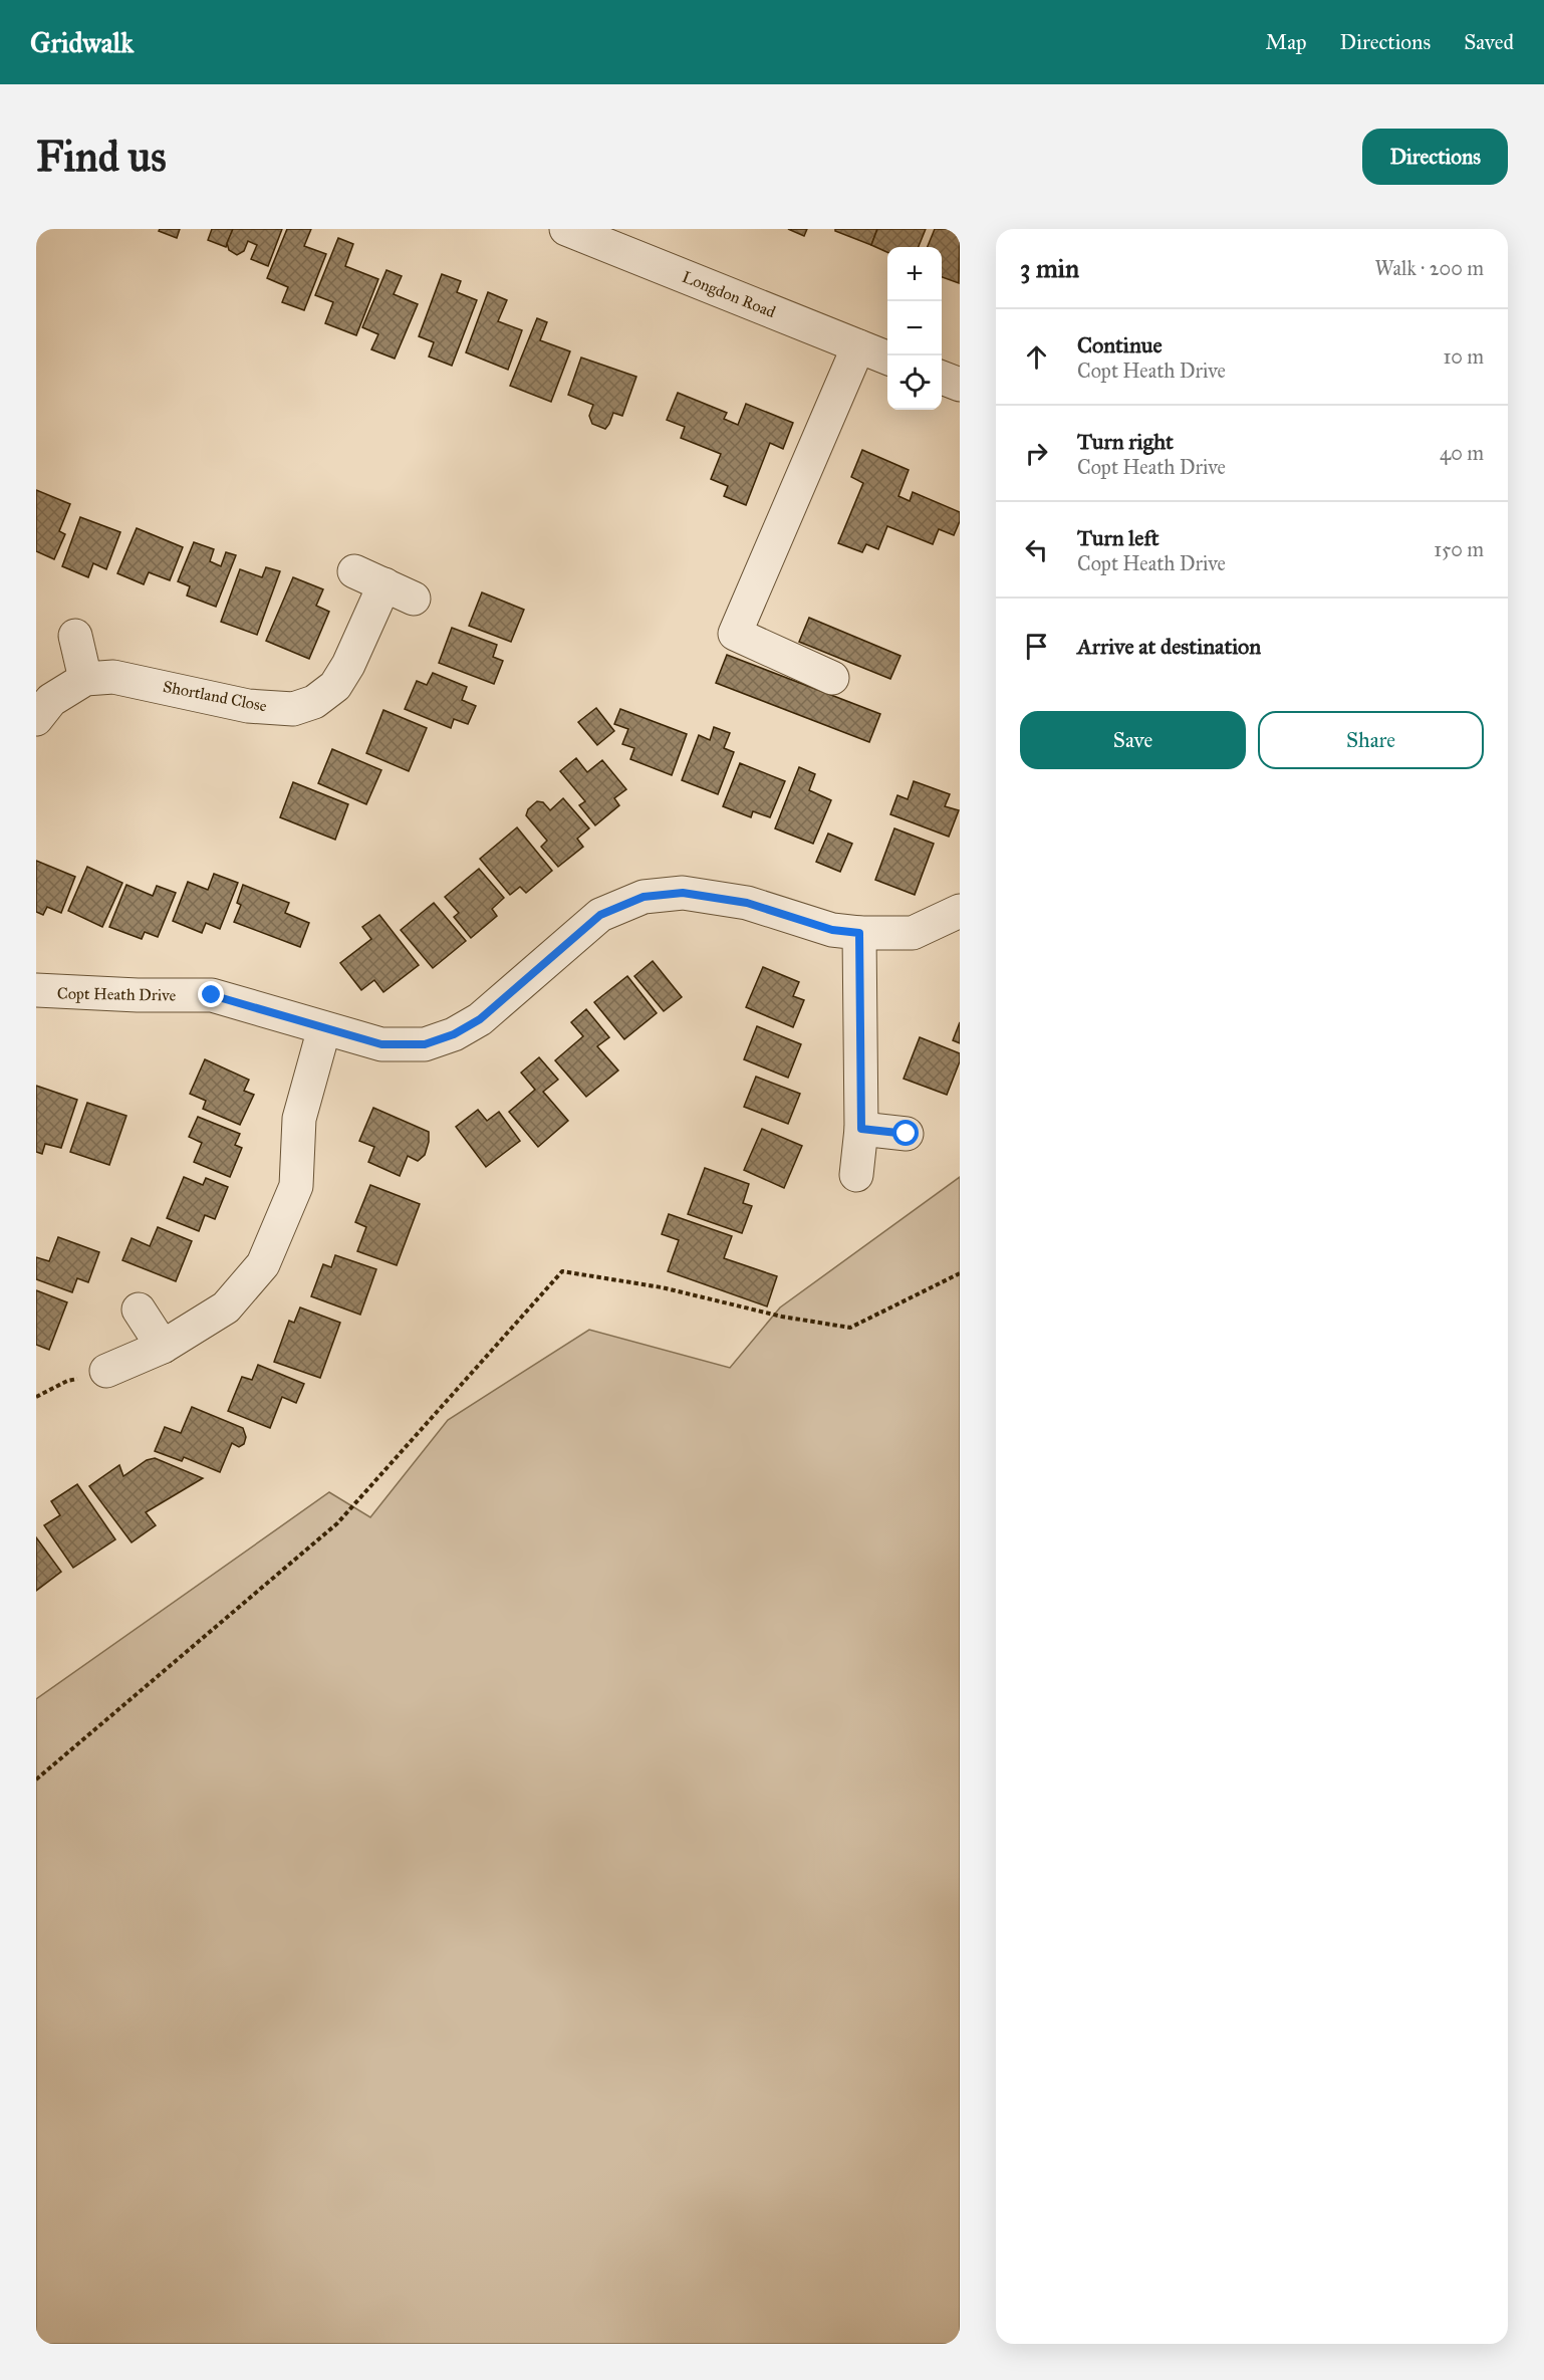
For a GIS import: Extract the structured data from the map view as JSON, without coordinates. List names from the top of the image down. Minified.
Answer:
{"streets":{"street":["Longdon Road","Shortland Close","Copt Heath Drive"]},"page":{"header":"Gridwalk","nav":["Map","Directions","Saved"],"buttons":["Directions",["Save","Share"]],"title":"Find us","heading":["3 min","Walk · 200 m"],"map_buttons":["+","−"],"list":[["Continue","Copt Heath Drive","10 m"],["Turn right","Copt Heath Drive","40 m"],["Turn left","Copt Heath Drive","150 m"],"Arrive at destination"]}}
